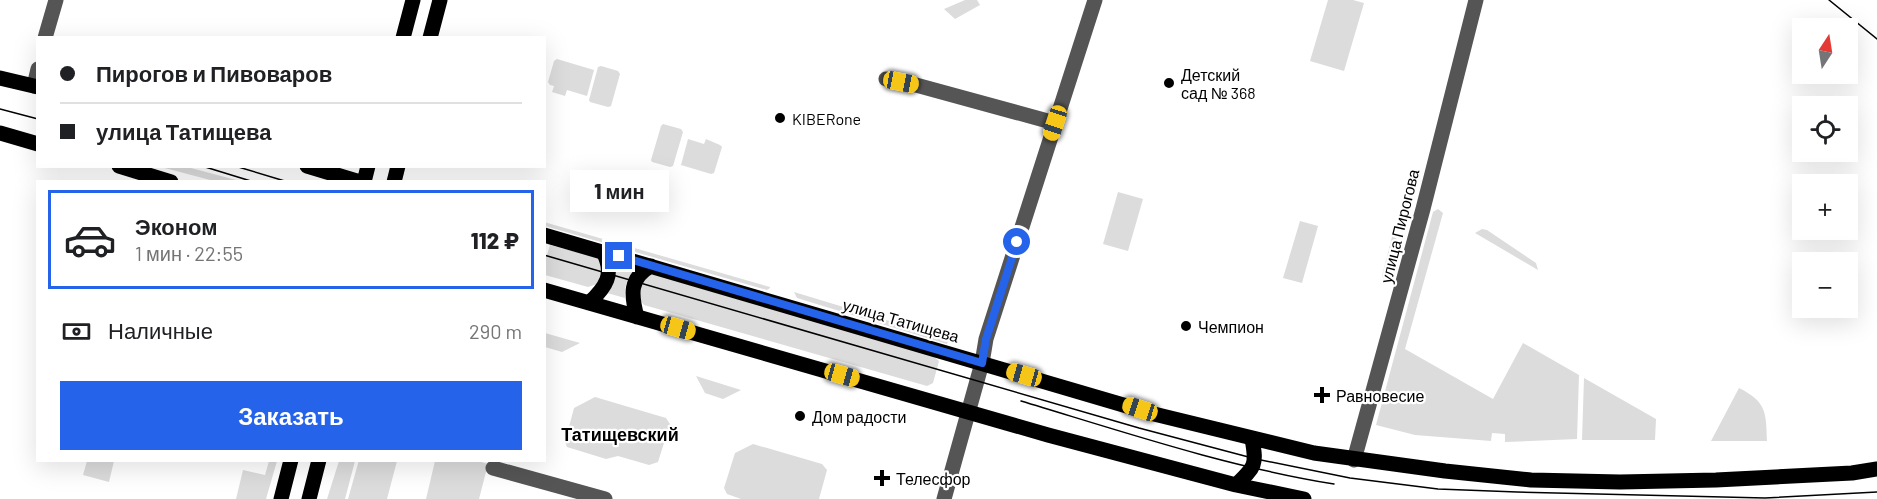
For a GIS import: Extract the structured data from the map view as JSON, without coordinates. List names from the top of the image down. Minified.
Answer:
{"streets":{"main road":["улица Татищева"],"street":["улица Пирогова"]},"crossings":[["улица Пирогова","улица Татищева"]],"districts":["Татищевский"],"places":{"other":["Детский сад № 368","KIBERone","Чемпион","Дом радости"],"health":["Равновесие","Телесфор"]},"north":"top","page":{"map_buttons":["+","−"],"banner":["Пирогов и Пивоваров","улица Татищева"],"bubble":"1 мин","list":[{"name":"Эконом","note":"1 мин · 22:55","value":"112 ₽"}],"pay":["Наличные","290 m"],"buttons":"Заказать"}}
